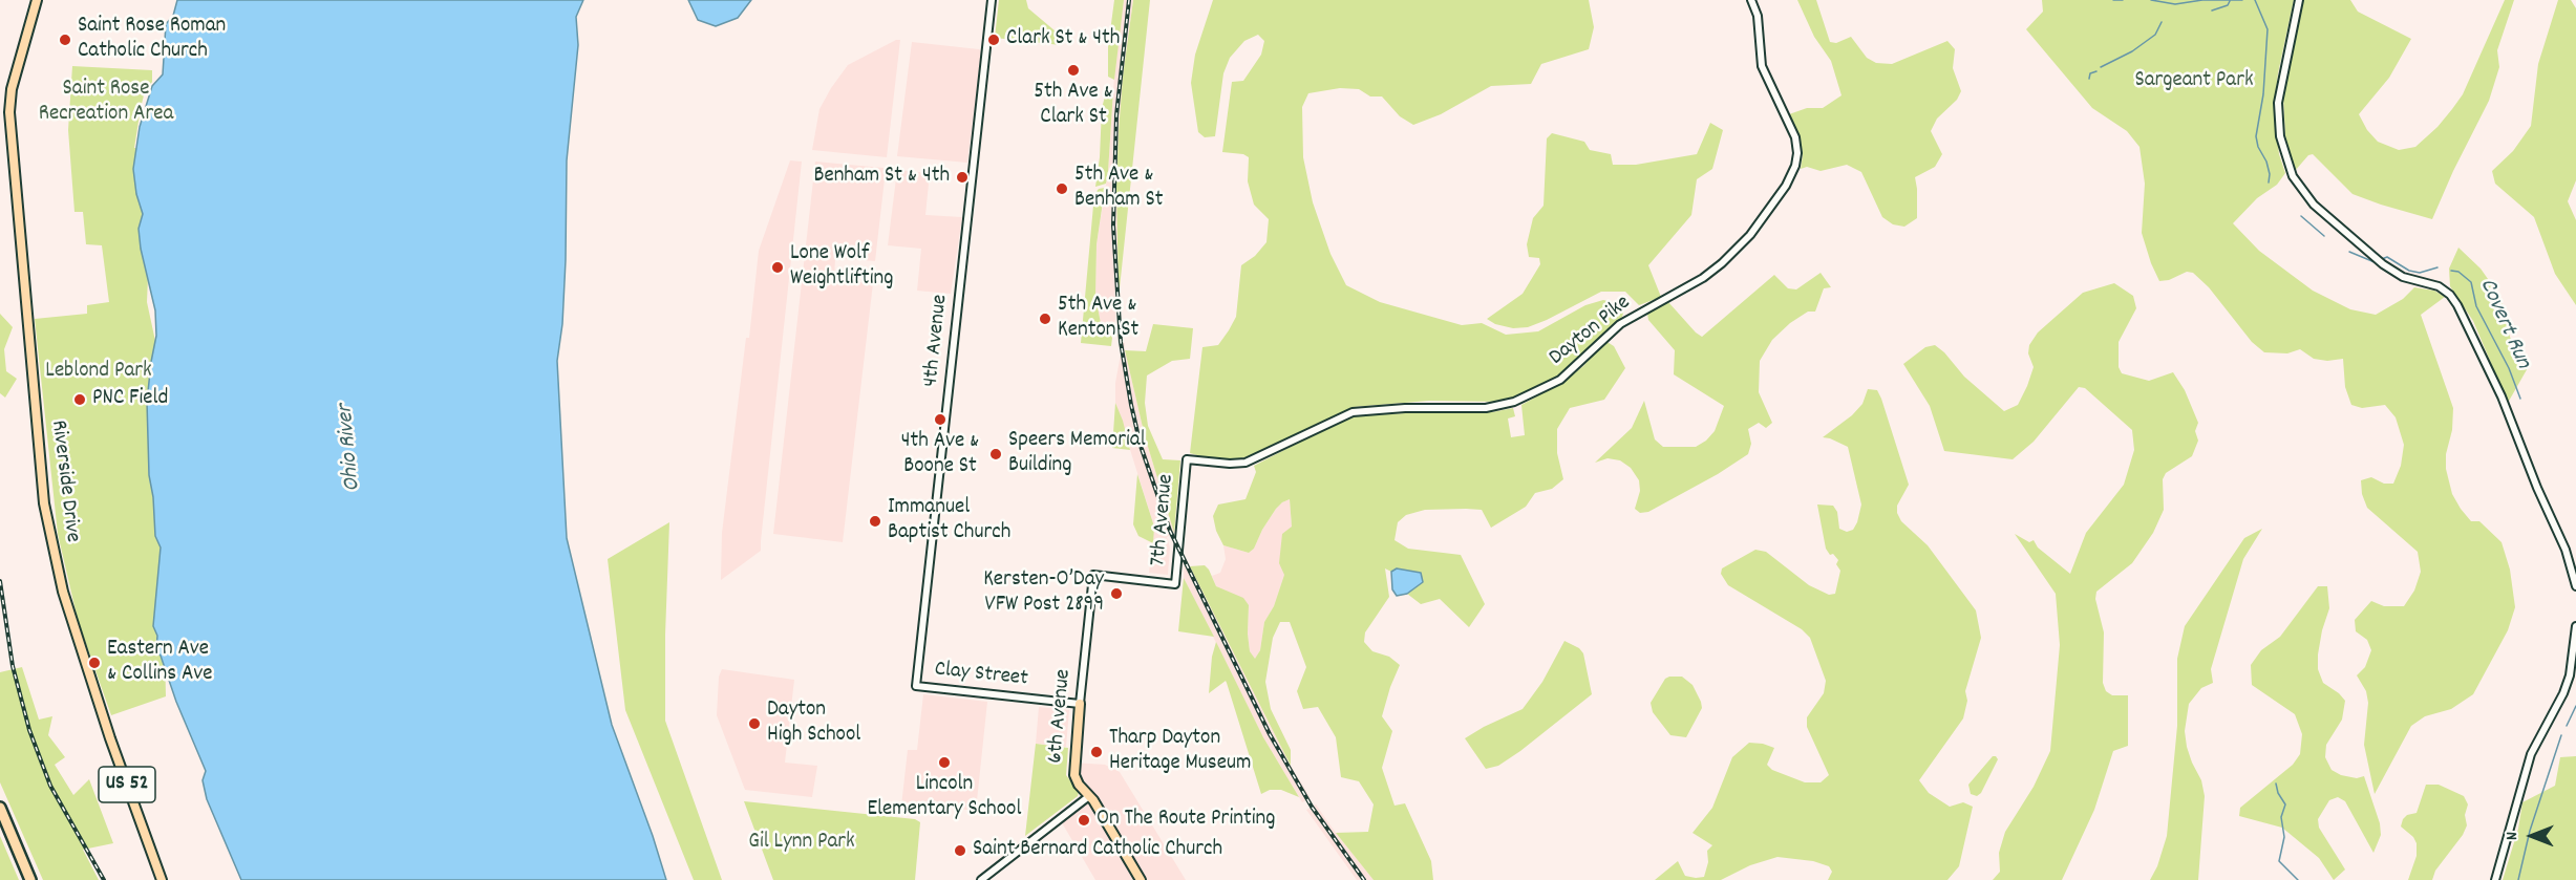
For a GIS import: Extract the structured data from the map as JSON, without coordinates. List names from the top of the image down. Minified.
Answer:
{"streets":{"main road":["Riverside Drive","6th Avenue","US 52"],"street":["Dayton Pike","4th Avenue","7th Avenue","Clay Street"]},"crossings":[["Dayton Pike","7th Avenue"],["4th Avenue","Clay Street"],["7th Avenue","6th Avenue"],["Clay Street","6th Avenue"]],"water":["Covert Run","Ohio River"],"parks":["Sargeant Park","Saint Rose Recreation Area","Leblond Park","Gil Lynn Park"],"places":["Saint Rose Roman Catholic Church","Clark St & 4th","5th Ave & Clark St","Benham St & 4th","5th Ave & Benham St","Lone Wolf Weightlifting","5th Ave & Kenton St","PNC Field","4th Ave & Boone St","Speers Memorial Building","Immanuel Baptist Church","Kersten-O’Day VFW Post 2899","Eastern Ave & Collins Ave","Dayton High School","Tharp Dayton Heritage Museum","Lincoln Elementary School","On The Route Printing","Saint Bernard Catholic Church"],"north":"left"}
